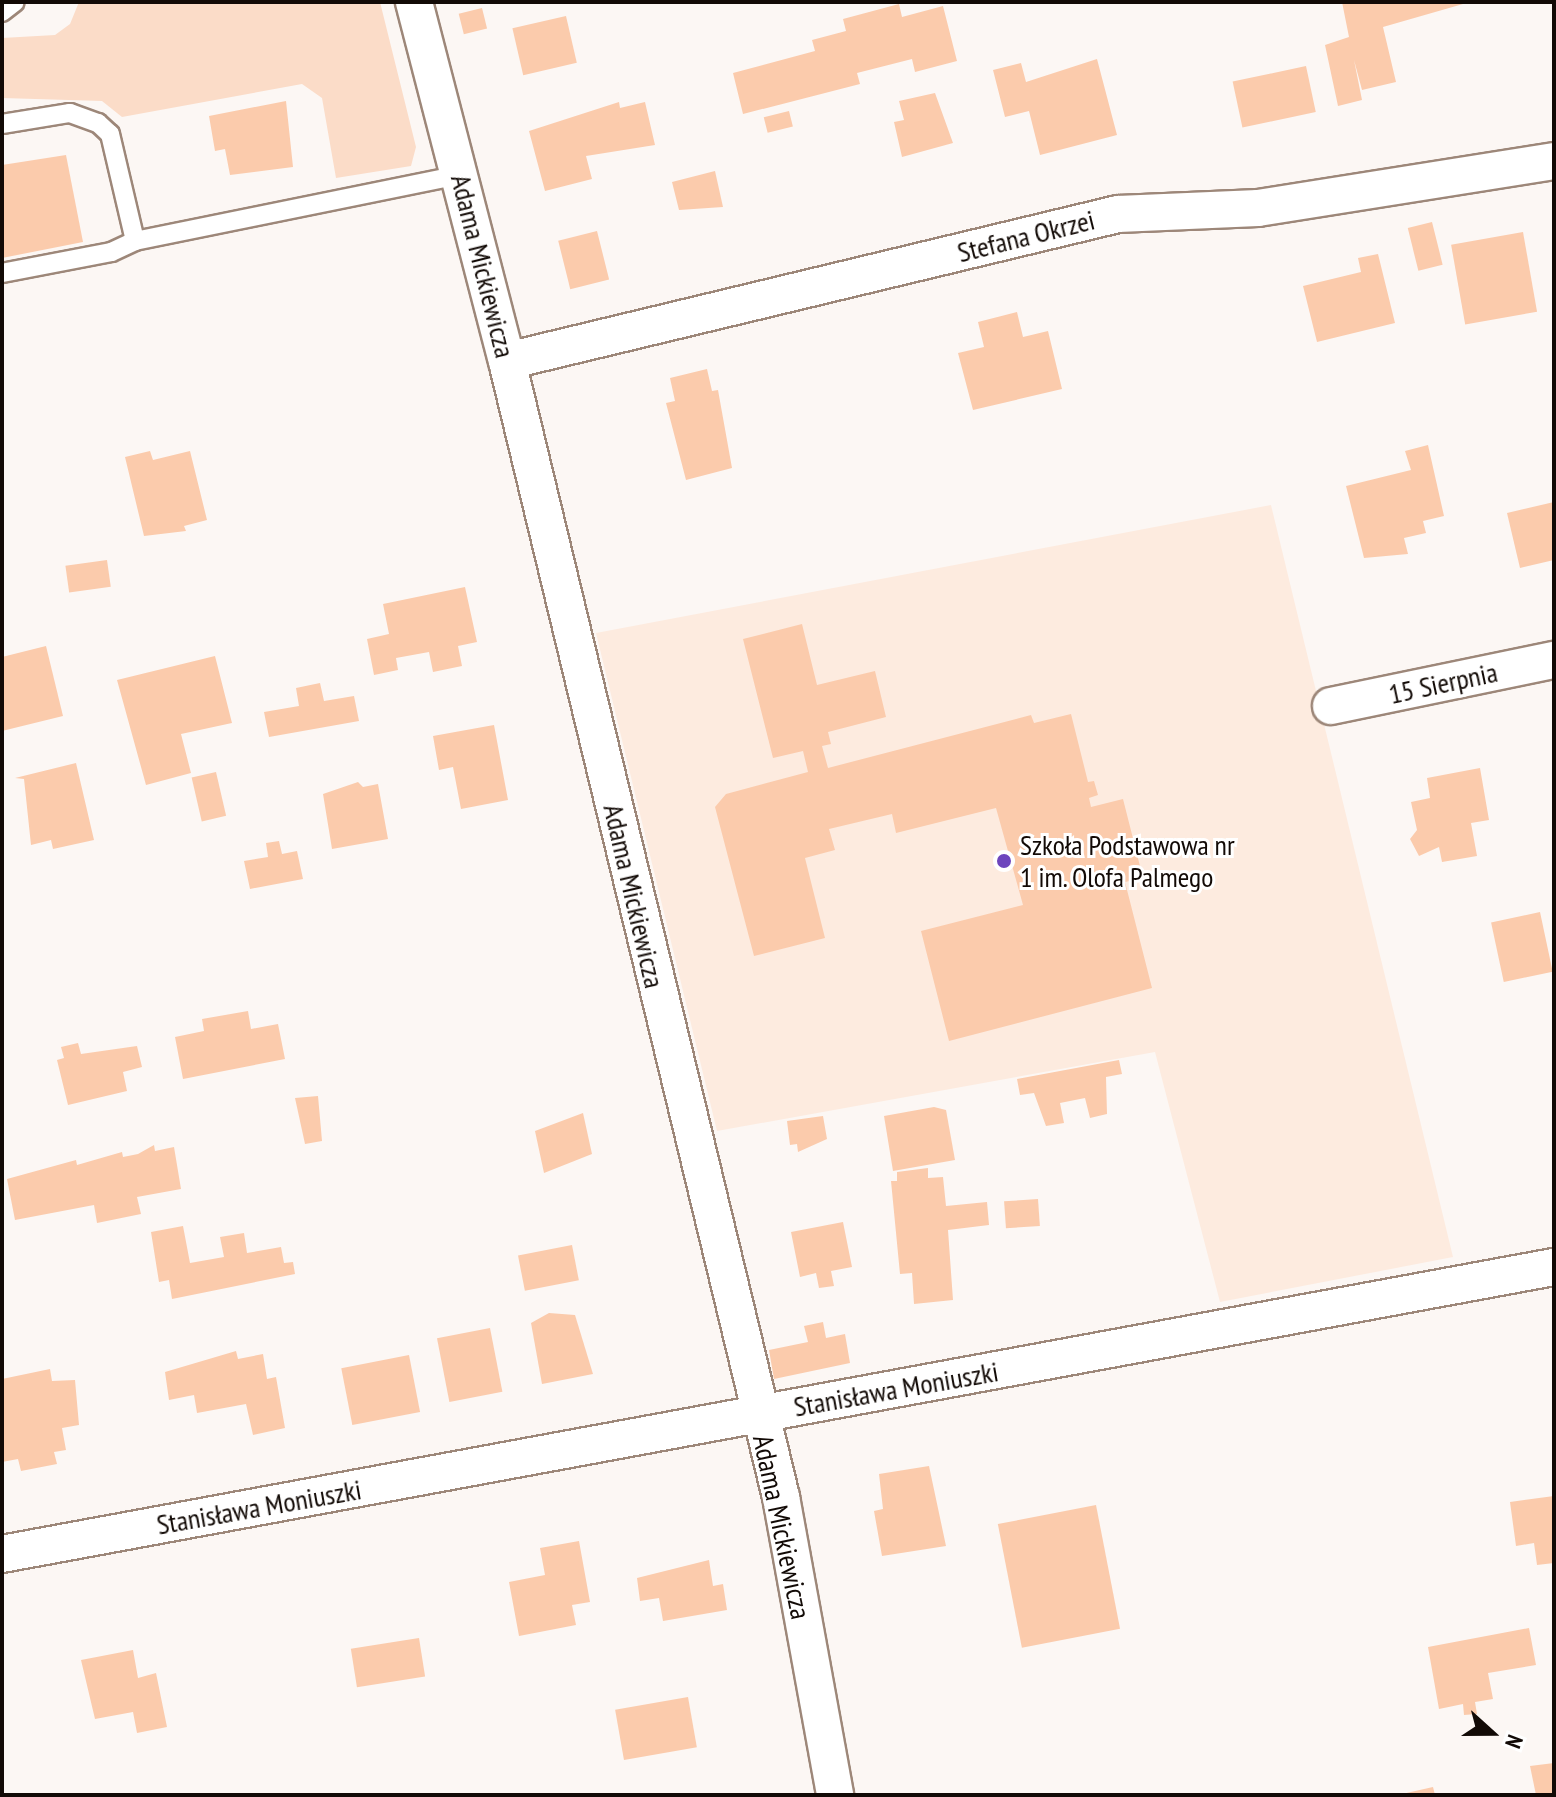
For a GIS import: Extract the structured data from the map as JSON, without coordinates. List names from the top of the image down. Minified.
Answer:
{"streets":{"street":["Stefana Okrzei","Adama Mickiewicza","15 Sierpnia","Stanisława Moniuszki"]},"crossings":[["Stefana Okrzei","Adama Mickiewicza"],["Adama Mickiewicza","Stanisława Moniuszki"]],"places":["Szkoła Podstawowa nr 1 im. Olofa Palmego"],"north":"right"}
